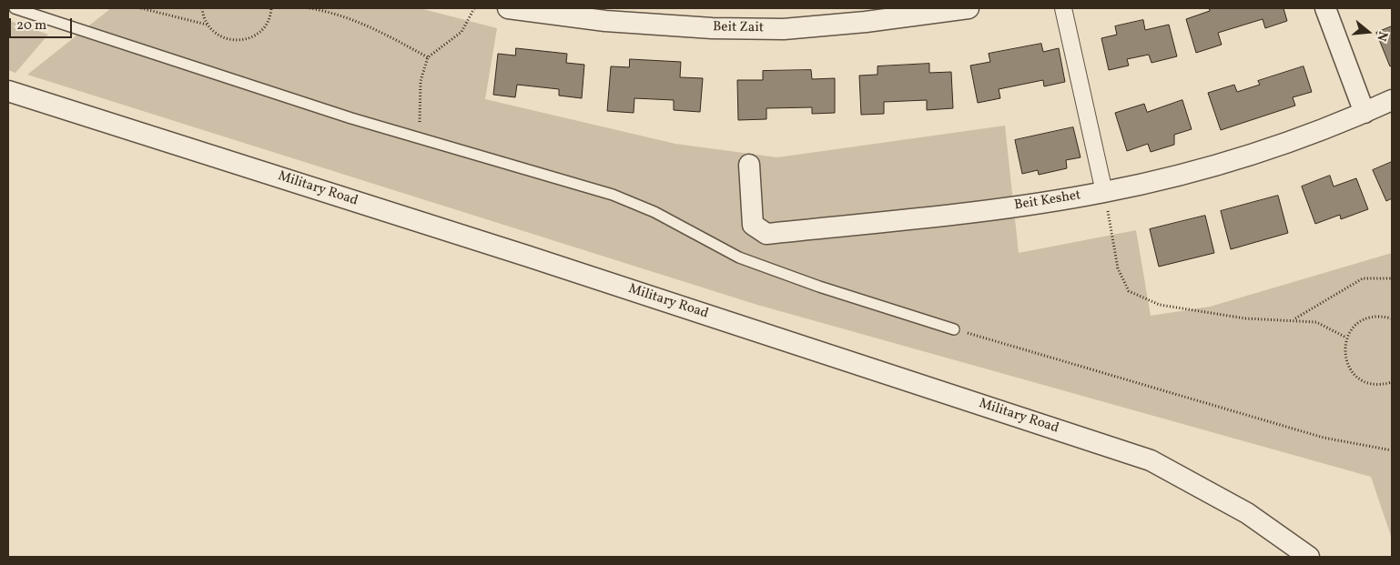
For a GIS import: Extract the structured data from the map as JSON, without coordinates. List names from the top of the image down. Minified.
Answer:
{"streets":{"street":["Beit Zait","Military Road","Beit Keshet"]},"scale_bar":"20 m","north":"right"}
